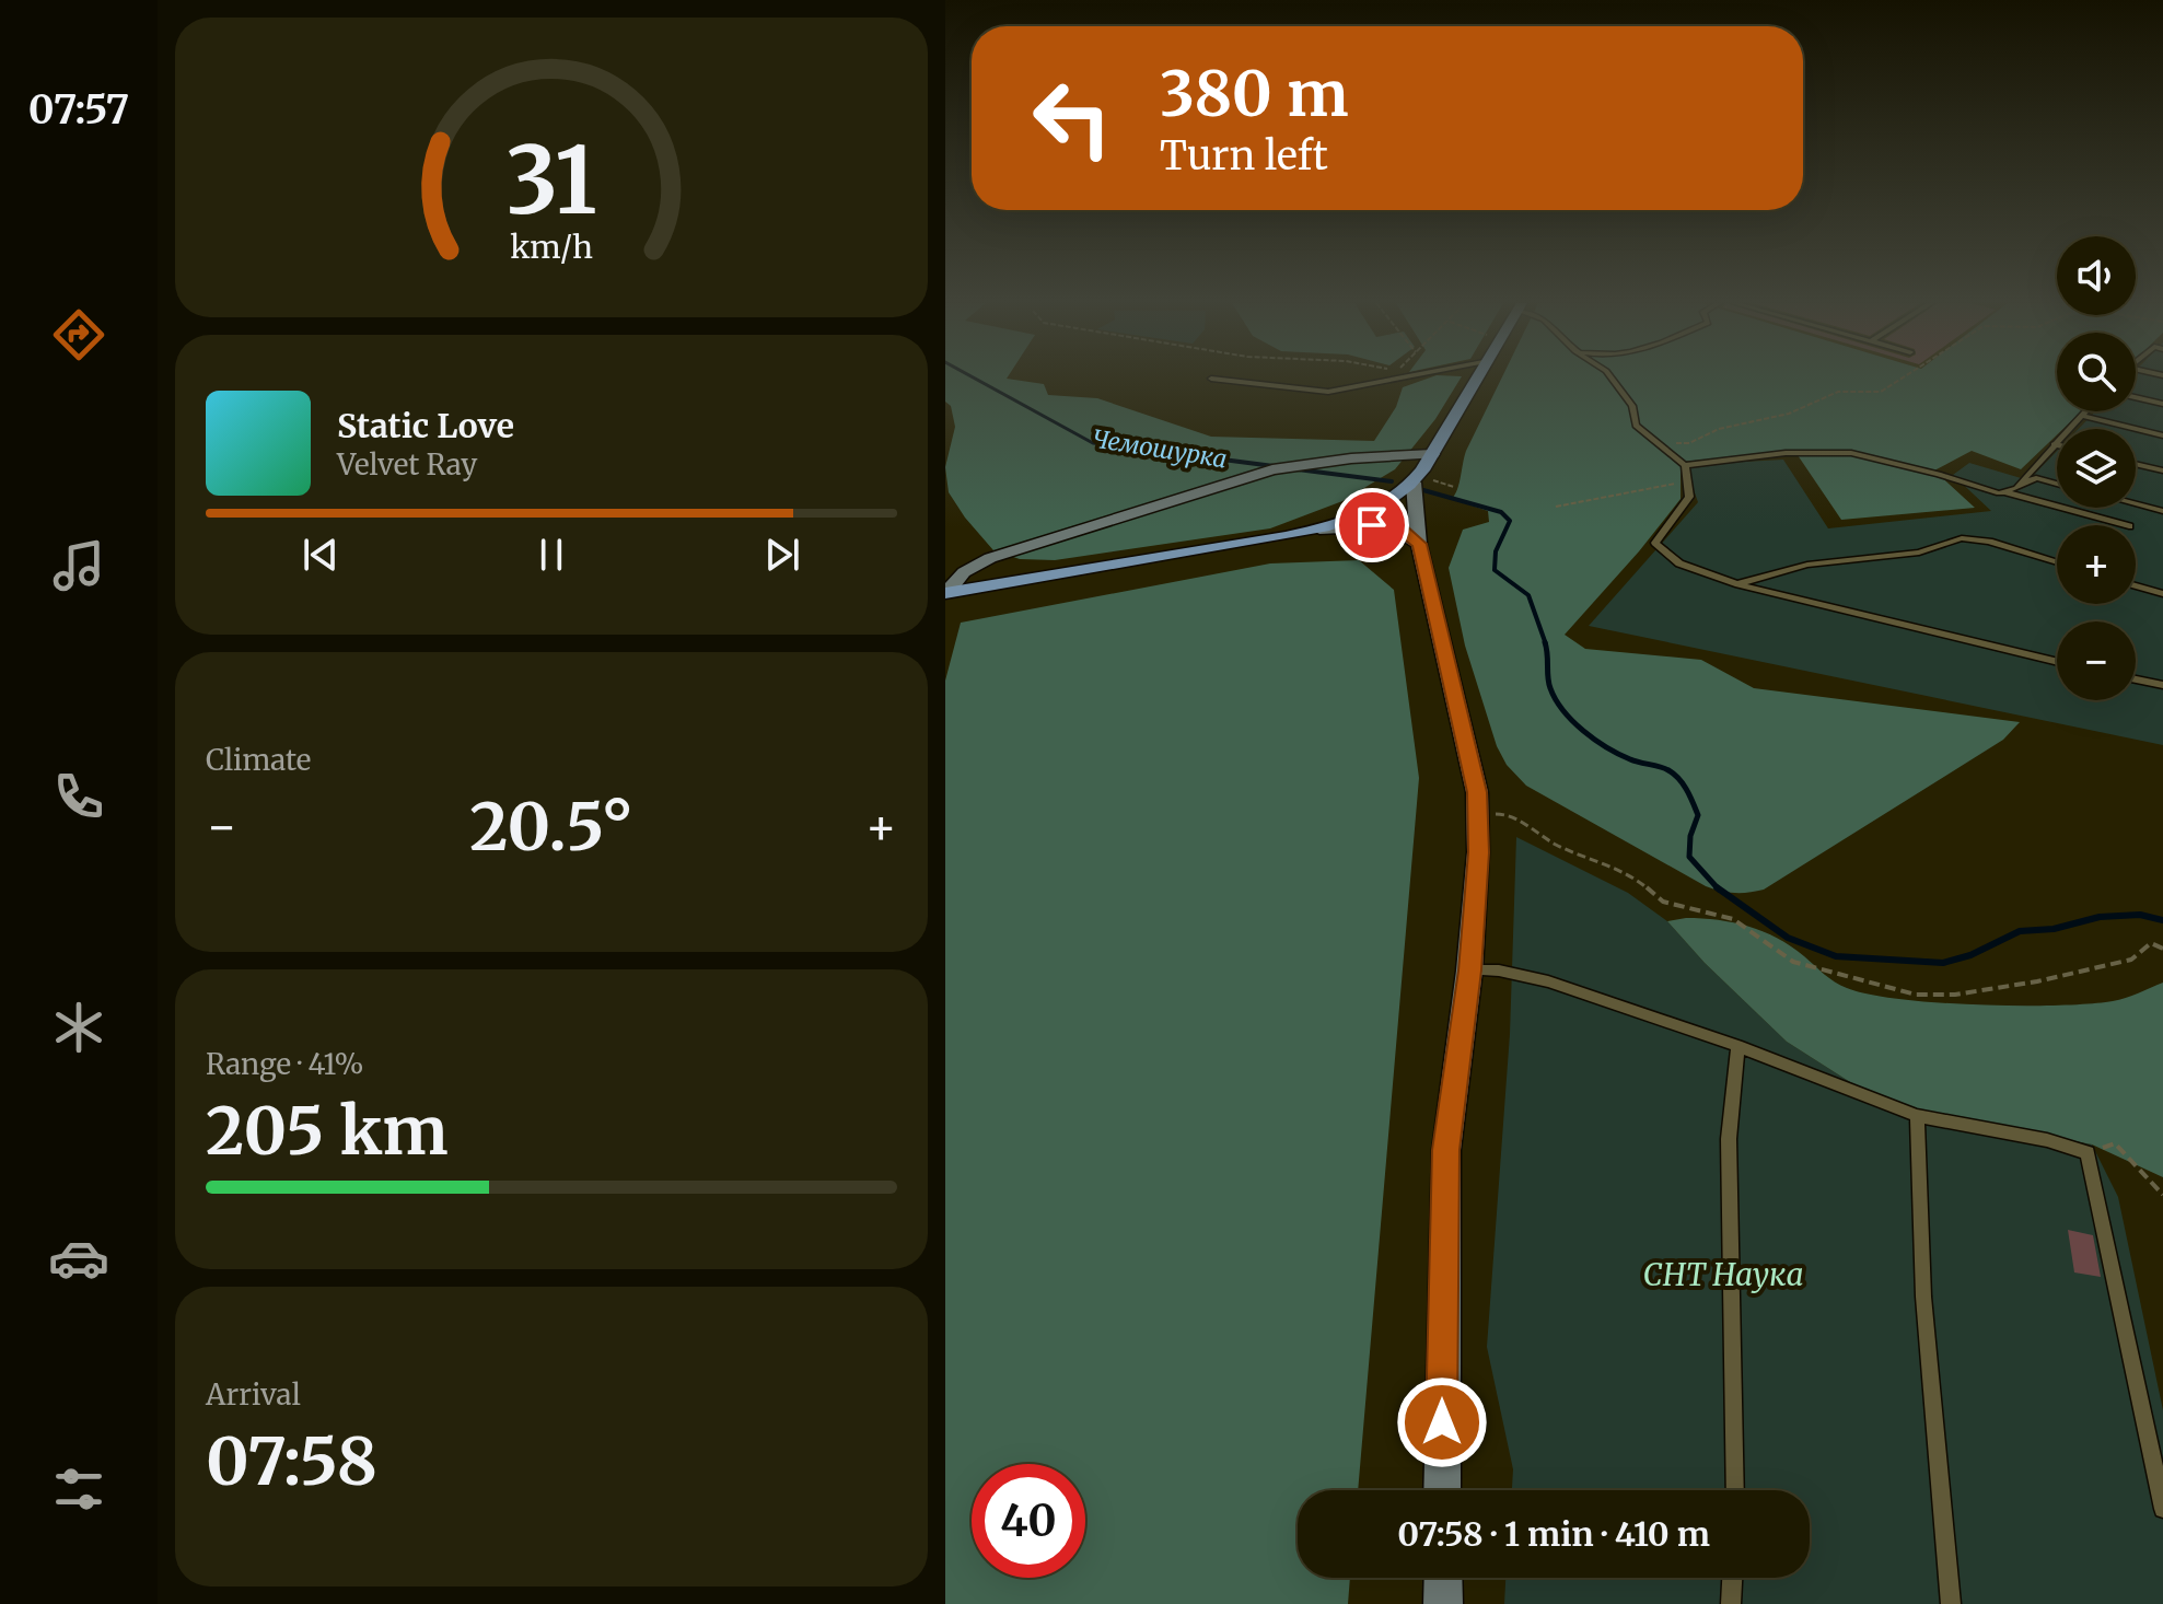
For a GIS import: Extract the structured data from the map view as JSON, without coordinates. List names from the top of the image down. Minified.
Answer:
{"water":["Чемошурка"],"parks":["СНТ Наука"],"page":{"tabs":"07:57","turn":["380 m","Turn left"],"map_buttons":["+","−"],"song":["Static Love","Velvet Ray"],"tile":["Climate",["Range · 41%","205 km"],["Arrival","07:58"]],"heat":["−","20.5°","+"],"limit":"40","trip":"07:58 · 1 min · 410 m","gauge":["31","km/h"]}}
